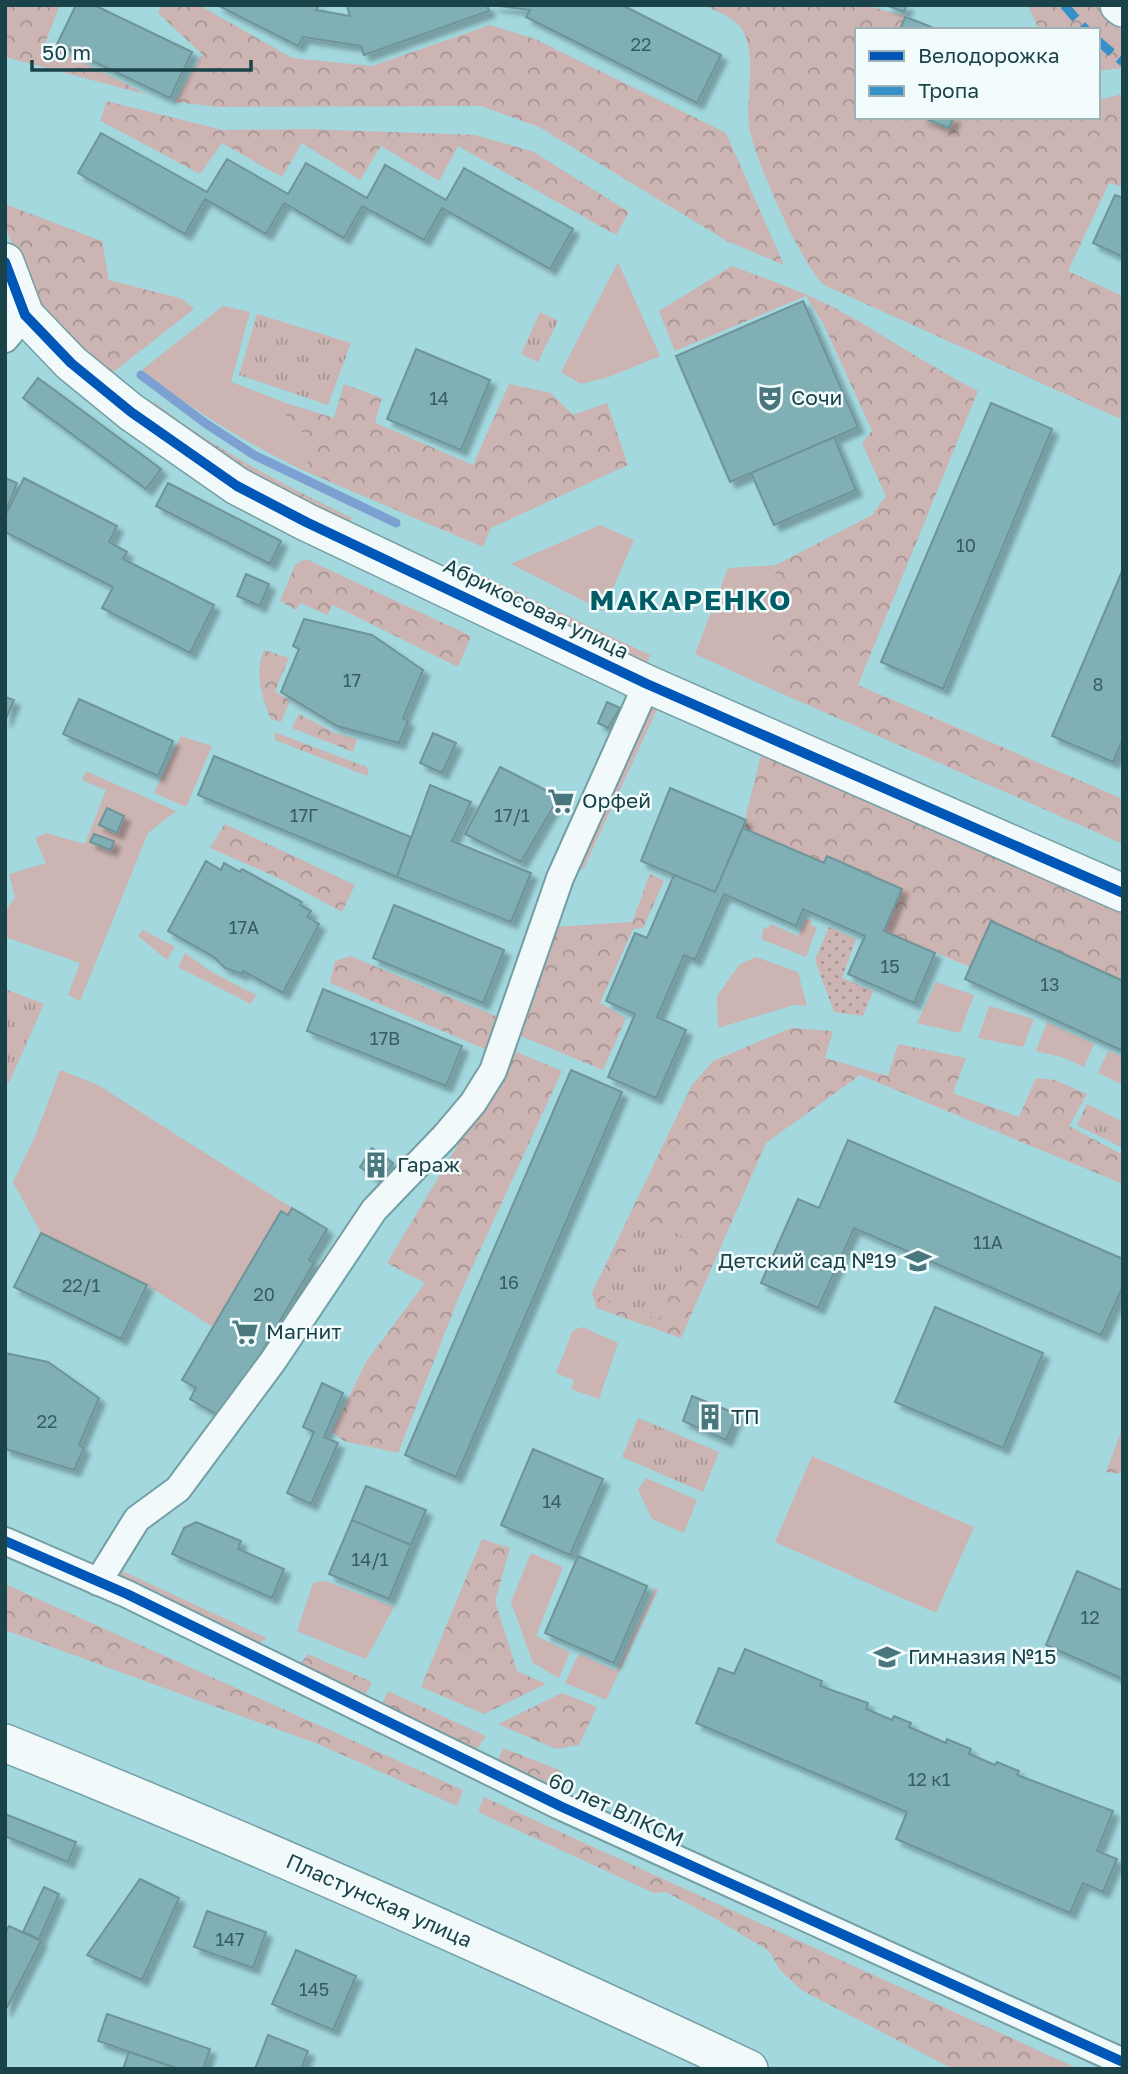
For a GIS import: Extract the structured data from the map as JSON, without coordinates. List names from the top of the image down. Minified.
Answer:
{"streets":{"street":["Абрикосовая улица","60 лет ВЛКСМ","Пластунская улица"]},"districts":["МАКАРЕНКО"],"places":{"theatre":["Сочи"],"supermarket":["Орфей","Магнит"],"building":["Гараж","ТП"],"school or university":["Детский сад №19","Гимназия №15"]},"house_numbers":["22","14","10","17","8","17Г","17/1","17А","15","13","17В","11А","16","22/1","20","22","14","14/1","12","12 к1","147","145"],"legend":["Велодорожка","Тропа"],"scale_bar":"50 m"}
